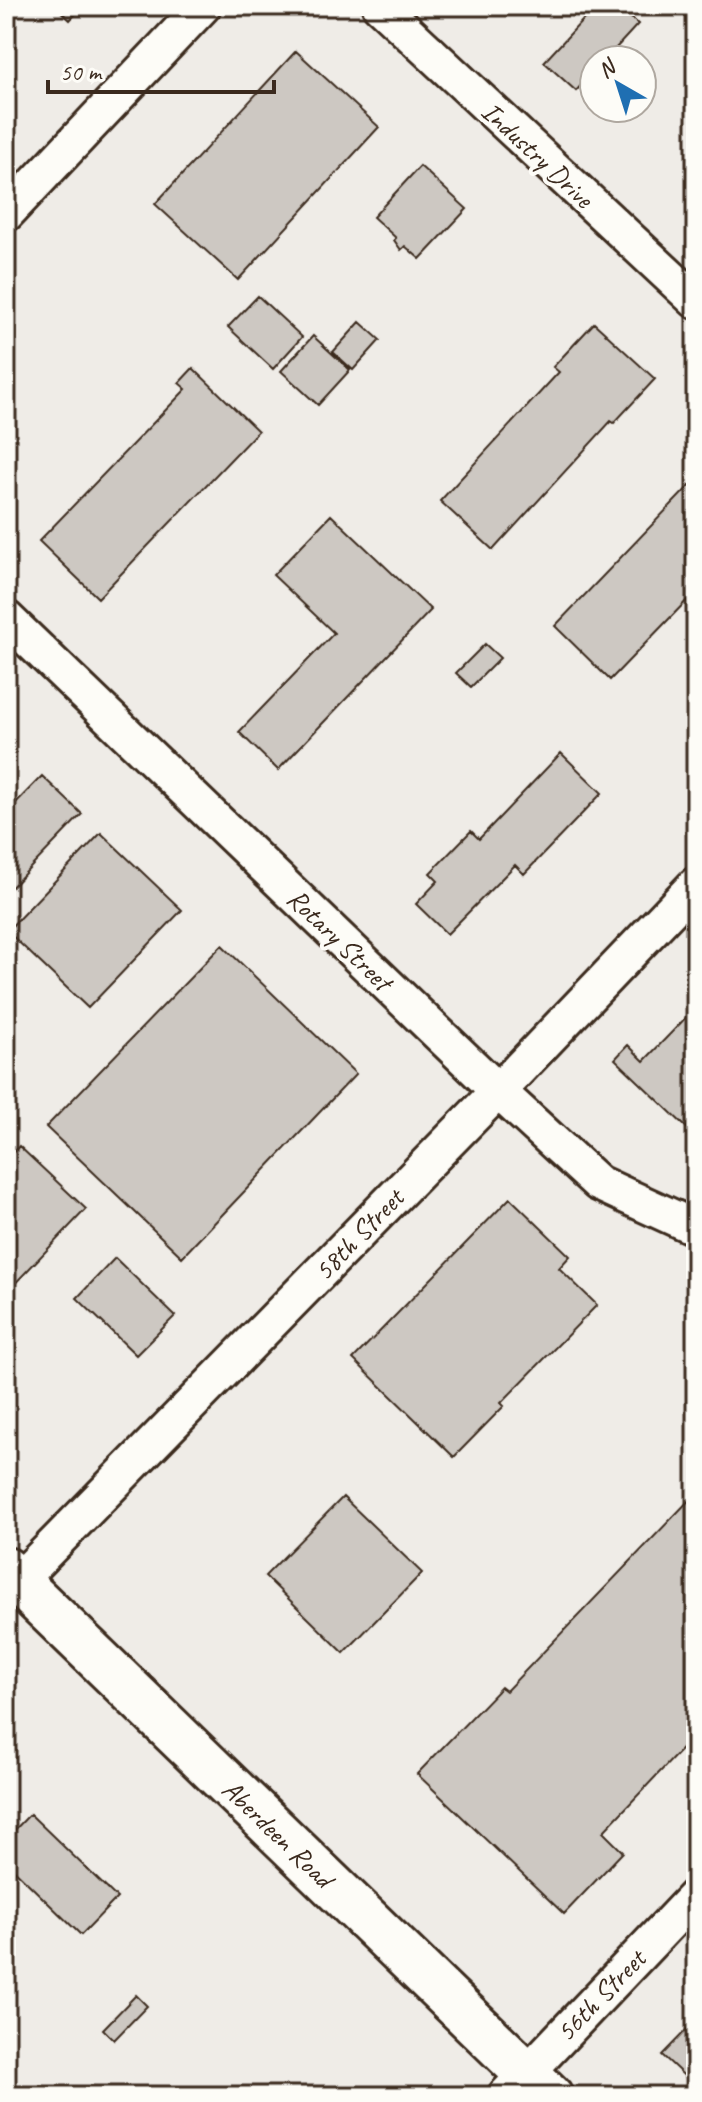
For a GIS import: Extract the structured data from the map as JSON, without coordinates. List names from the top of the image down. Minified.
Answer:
{"streets":{"main road":["Aberdeen Road"],"street":["Industry Drive","Rotary Street","58th Street","56th Street"]},"crossings":[["Rotary Street","58th Street"],["58th Street","Aberdeen Road"],["Aberdeen Road","56th Street"]],"scale_bar":"50 m","north":"top left"}
